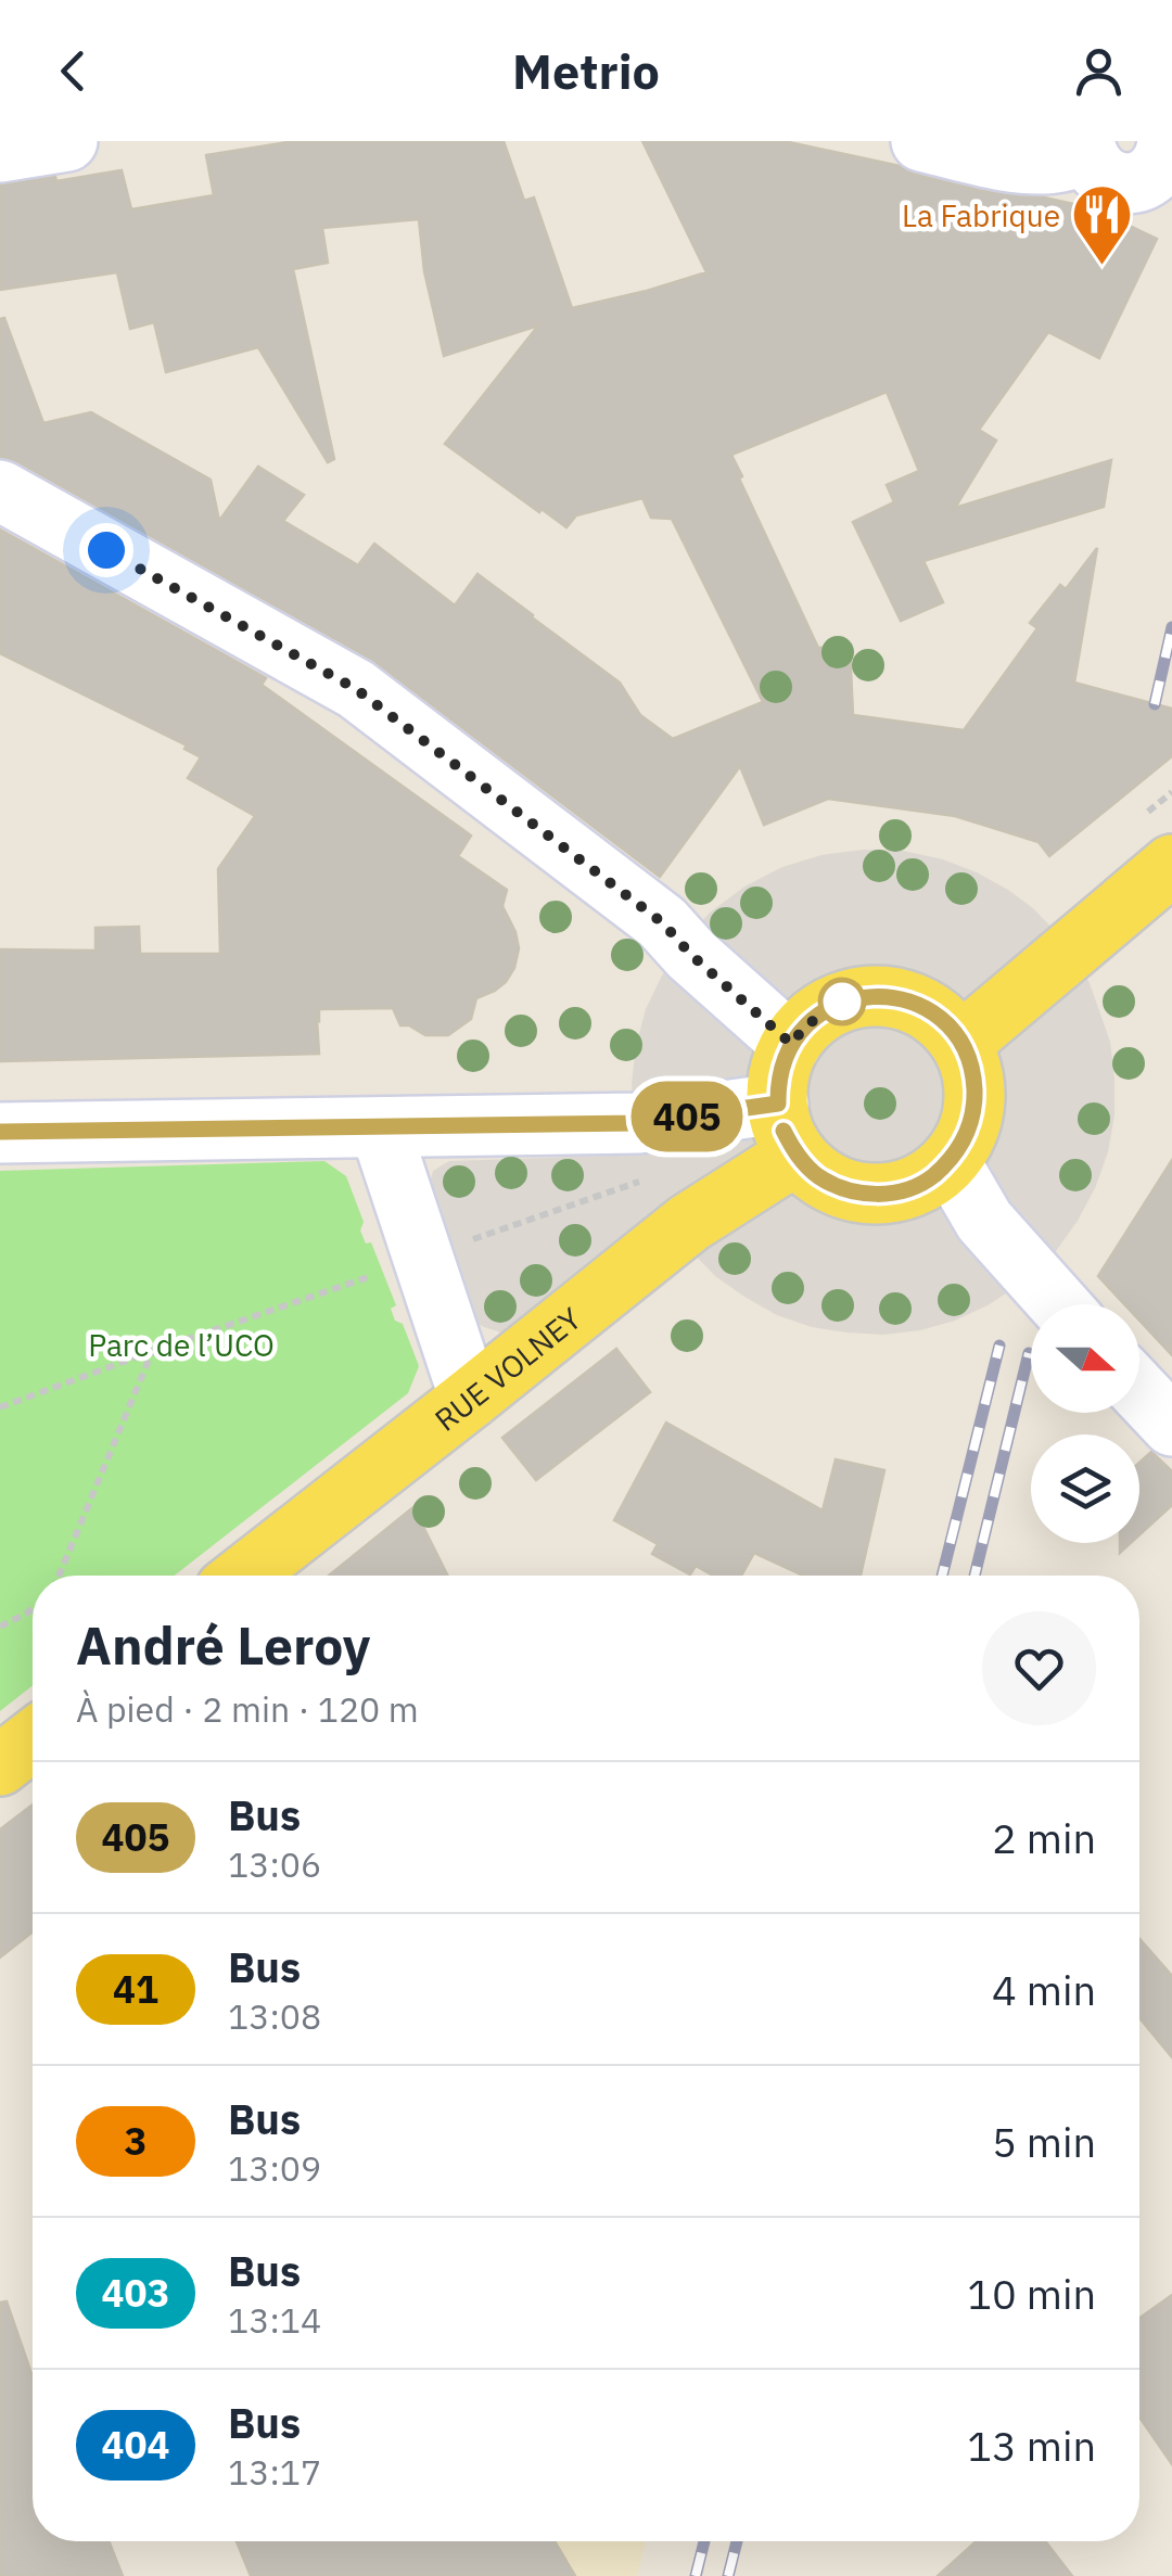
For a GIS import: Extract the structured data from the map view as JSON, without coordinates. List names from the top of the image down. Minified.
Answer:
{"streets":{"main road":["RUE VOLNEY"]},"parks":["Parc de l’UCO"],"places":{"restaurant":["La Fabrique"]},"lines":["bus line 405"],"north":"right","page":{"header":"Metrio","on_map":"405","heading":["André Leroy","À pied · 2 min · 120 m"],"list":[{"mark":"405","name":"Bus","note":"13:06","value":"2 min"},{"mark":"41","name":"Bus","note":"13:08","value":"4 min"},{"mark":"3","name":"Bus","note":"13:09","value":"5 min"},{"mark":"403","name":"Bus","note":"13:14","value":"10 min"},{"mark":"404","name":"Bus","note":"13:17","value":"13 min"}]}}
